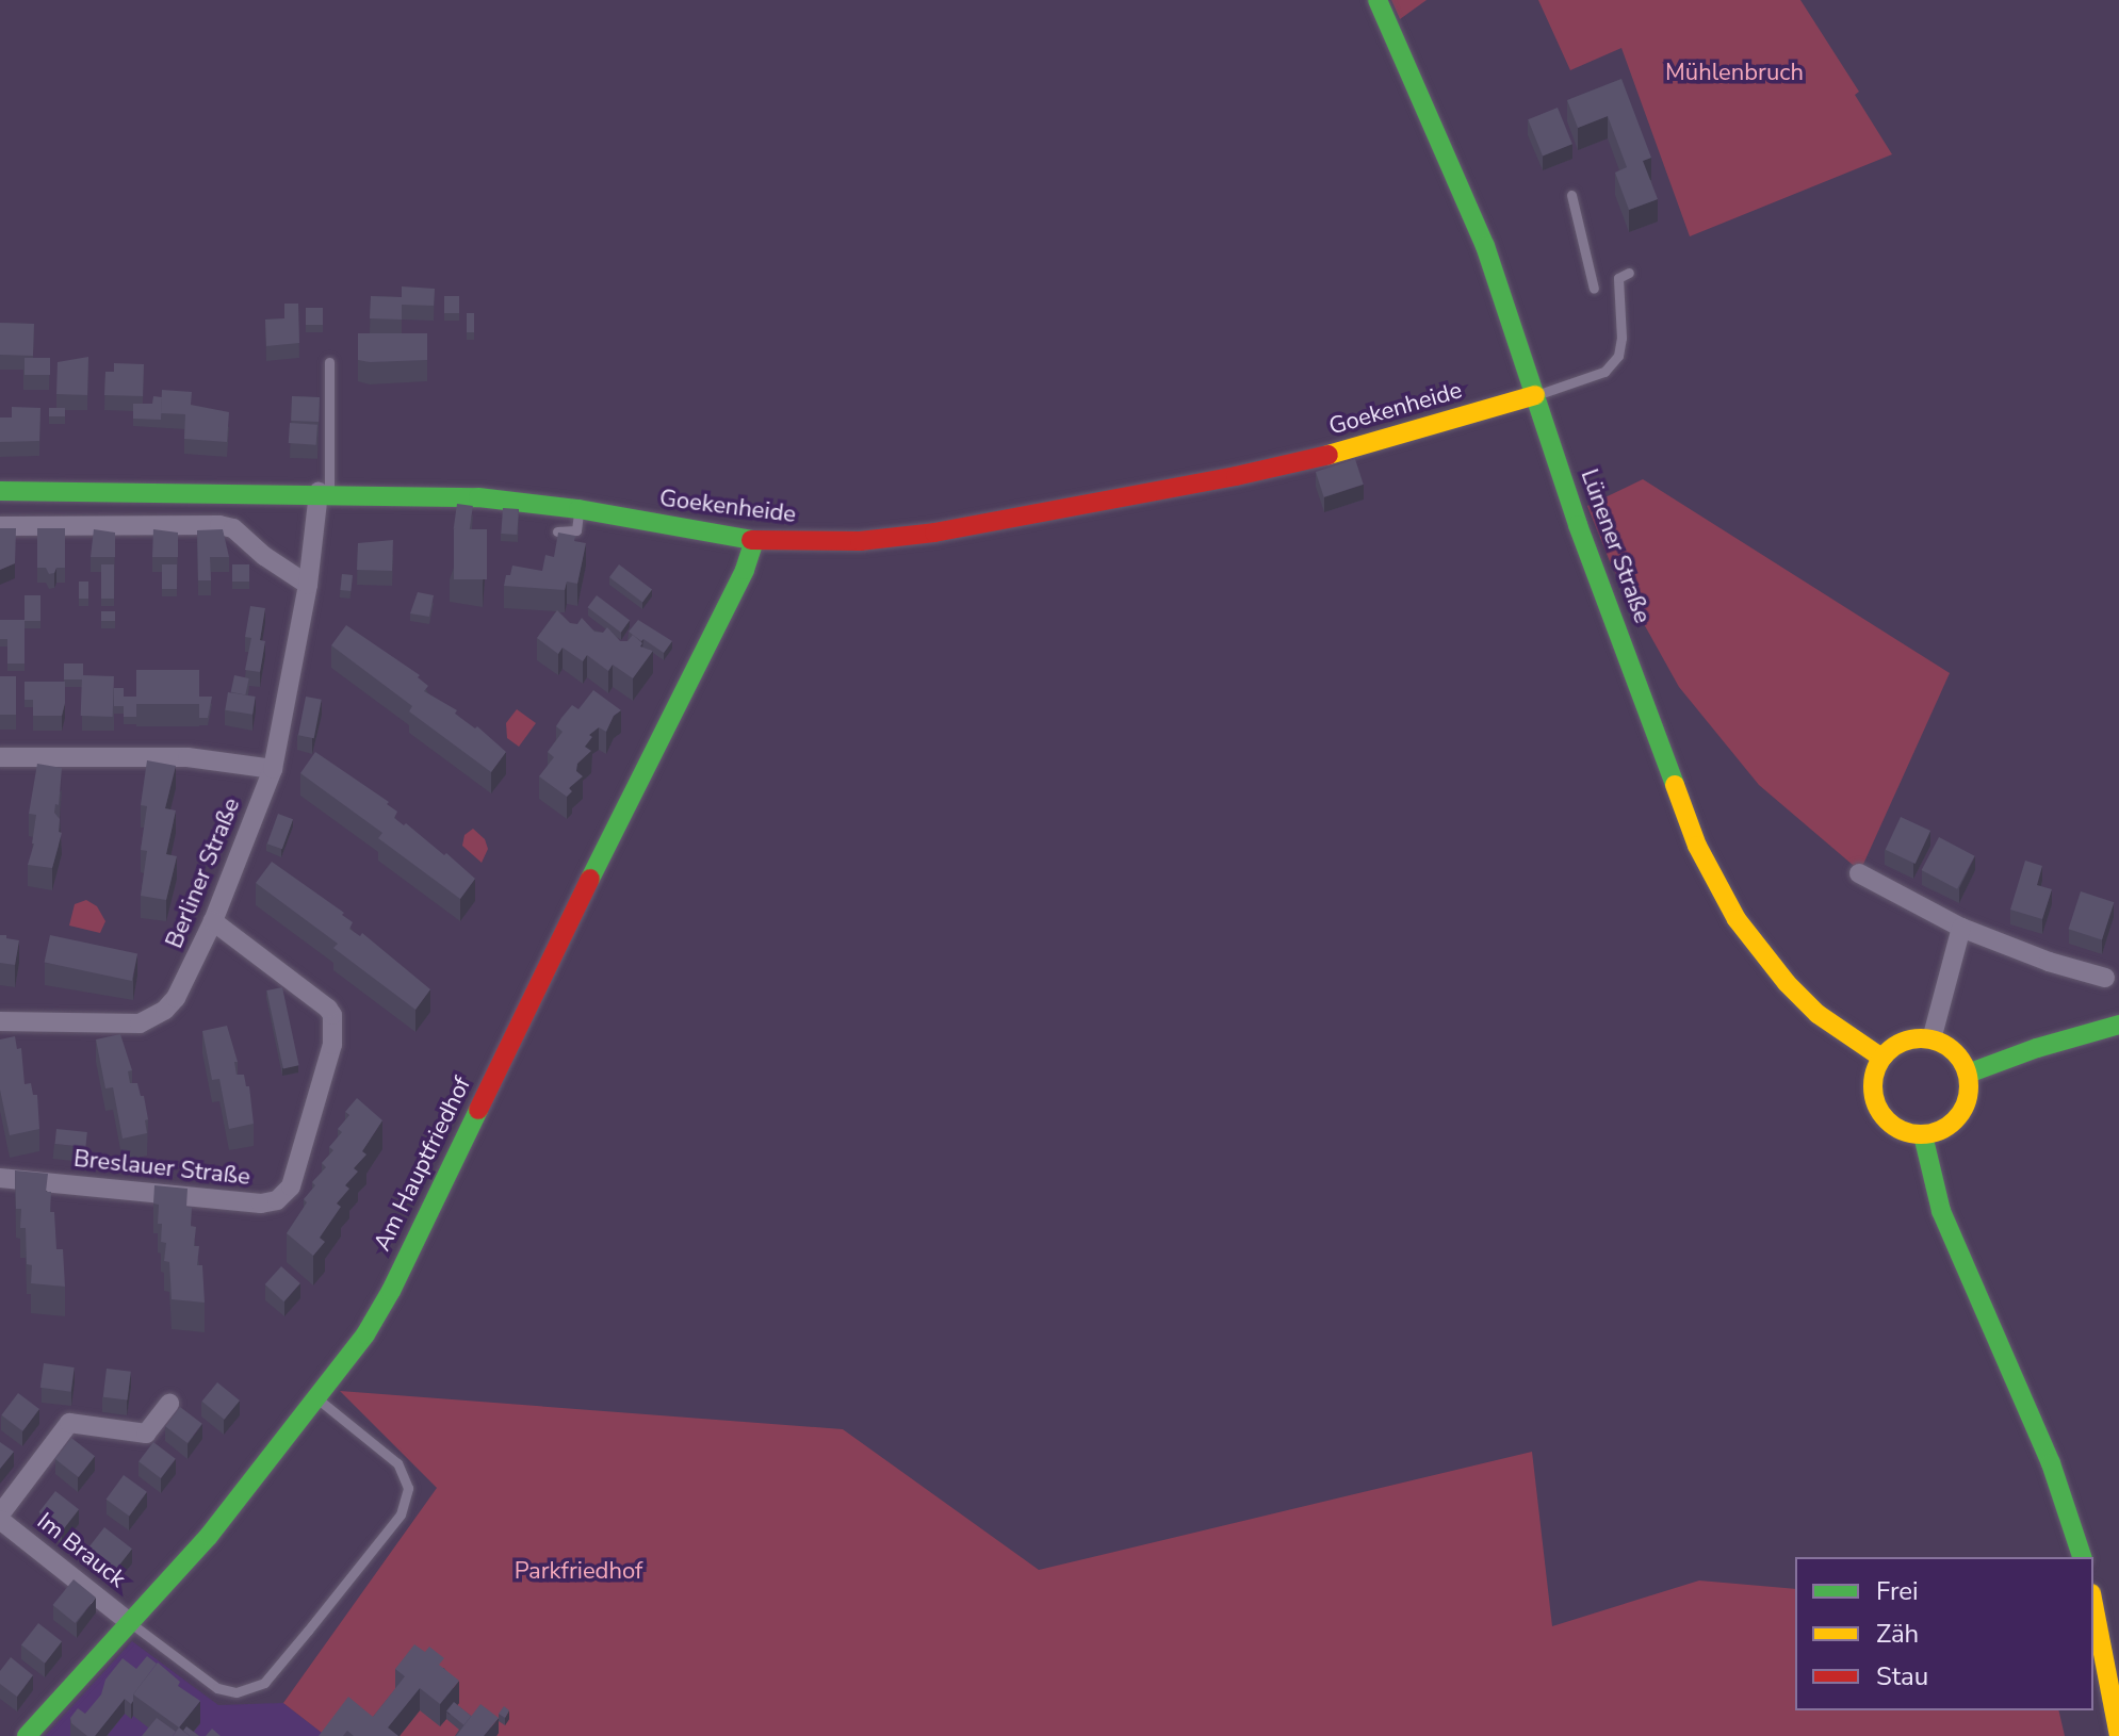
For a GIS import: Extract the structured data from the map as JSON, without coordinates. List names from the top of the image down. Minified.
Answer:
{"streets":{"main road":["Goekenheide","Lünener Straße","Am Hauptfriedhof"],"street":["Berliner Straße","Breslauer Straße","Im Brauck"]},"crossings":[["Goekenheide","Lünener Straße"],["Goekenheide","Berliner Straße"],["Goekenheide","Am Hauptfriedhof"],["Berliner Straße","Breslauer Straße"],["Am Hauptfriedhof","Im Brauck"]],"parks":["Mühlenbruch","Parkfriedhof"],"legend":["Frei","Zäh","Stau"]}
